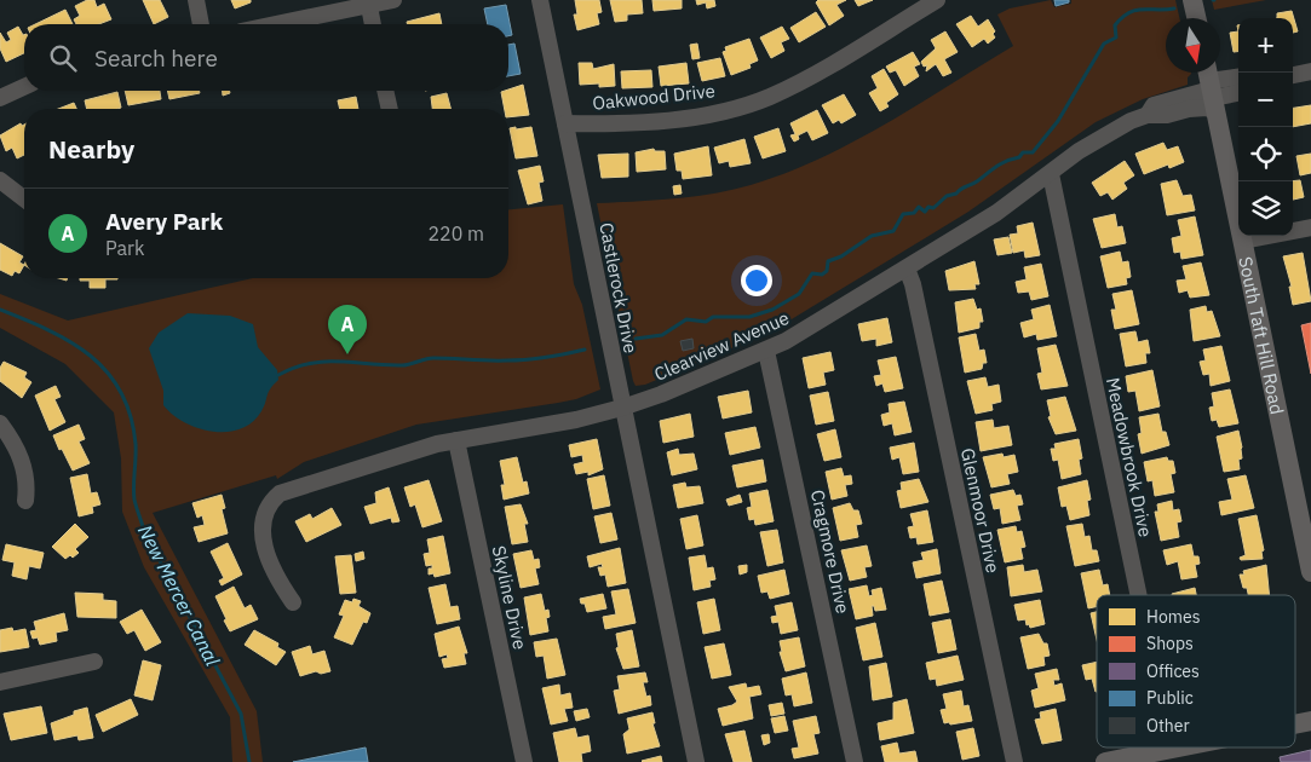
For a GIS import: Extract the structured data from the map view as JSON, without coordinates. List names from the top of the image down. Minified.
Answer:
{"streets":{"main road":["South Taft Hill Road"],"street":["Oakwood Drive","Castlerock Drive","Clearview Avenue","Meadowbrook Drive","Glenmoor Drive","Cragmore Drive","Skyline Drive"]},"crossings":[["Oakwood Drive","Castlerock Drive"],["Castlerock Drive","Clearview Avenue"],["South Taft Hill Road","Clearview Avenue"],["Clearview Avenue","Meadowbrook Drive"],["Clearview Avenue","Glenmoor Drive"],["Clearview Avenue","Cragmore Drive"],["Clearview Avenue","Skyline Drive"]],"water":["New Mercer Canal"],"legend":["Homes","Shops","Offices","Public","Other"],"north":"bottom","page":{"map_buttons":["+","−"],"search":"Search here","heading":"Nearby","list":[{"mark":"A","name":"Avery Park","note":"Park","value":"220 m"}],"pins":"A"}}
